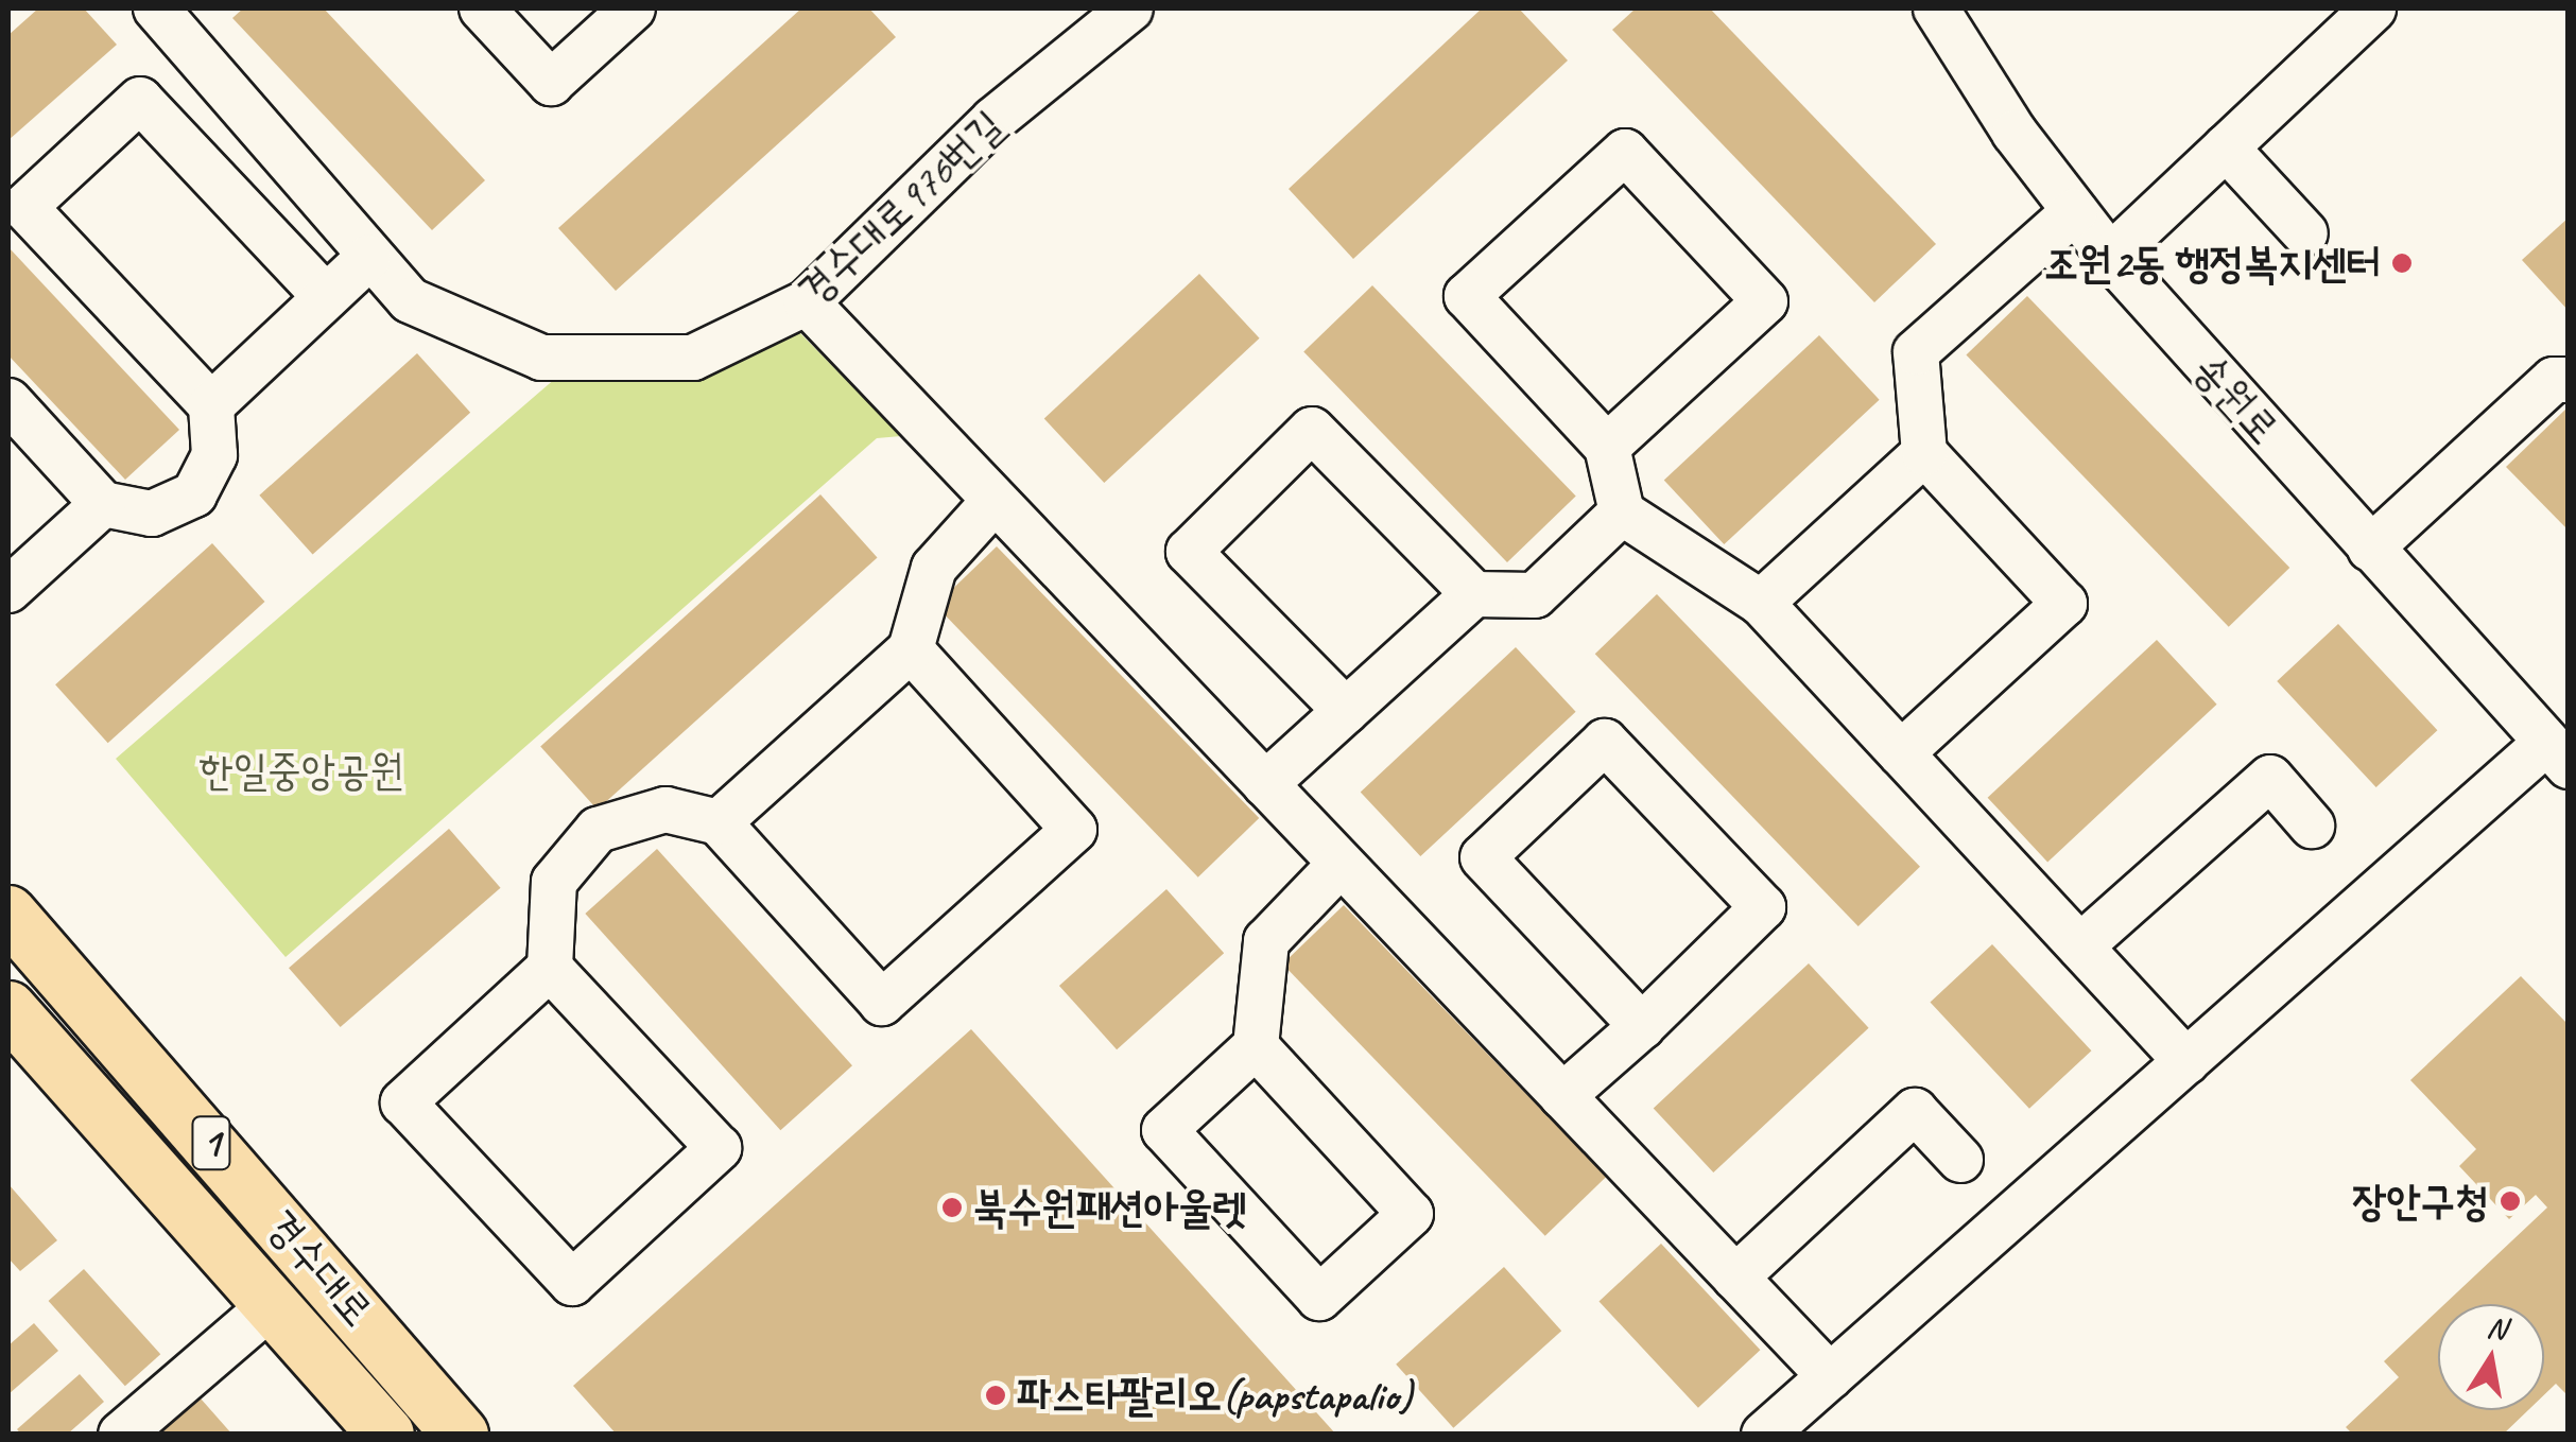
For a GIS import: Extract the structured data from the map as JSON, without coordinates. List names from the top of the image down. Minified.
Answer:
{"streets":{"main road":["1","경수대로"],"street":["경수대로976번길","송원로"]},"parks":["한일중앙공원"],"places":["조원2동 행정복지센터","장안구청","북수원패션아울렛","파스타팔리오(papstapalio)"],"north":"top"}
